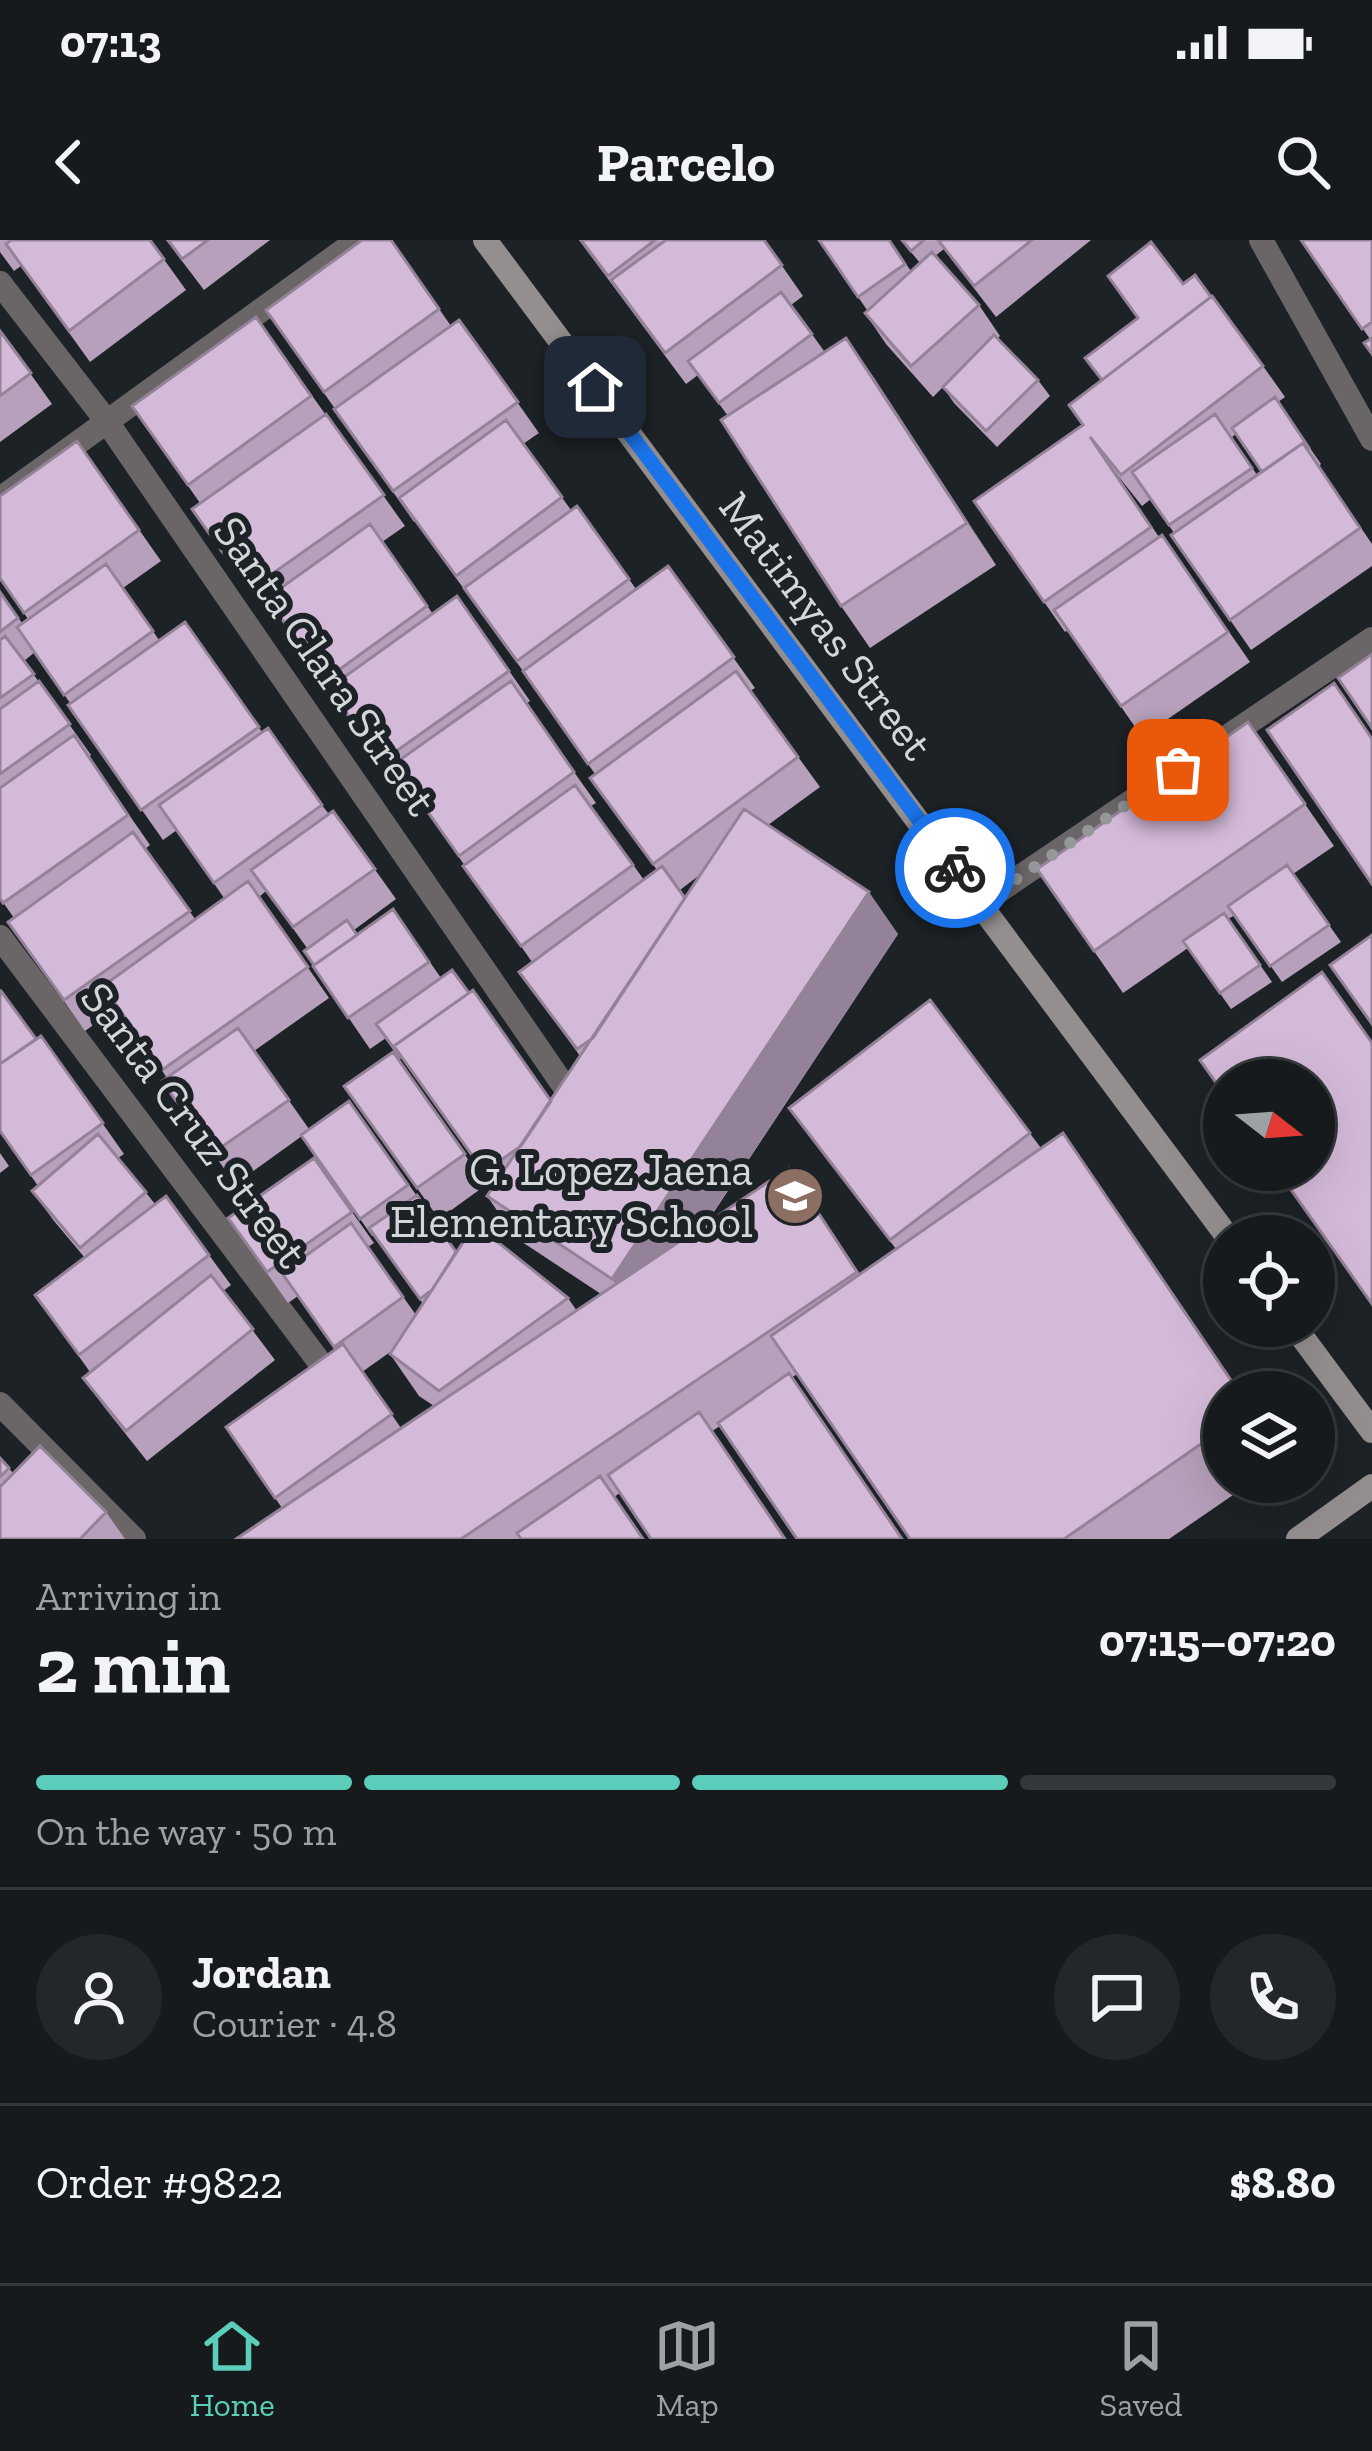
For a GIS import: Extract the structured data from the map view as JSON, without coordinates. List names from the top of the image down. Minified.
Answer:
{"streets":{"street":["Matimyas Street","Santa Clara Street","Santa Cruz Street"]},"places":{"school or university":["G. Lopez Jaena Elementary School"]},"north":"right","page":{"status":"07:13","header":"Parcelo","heading":["2 min","Arriving in","07:15–07:20"],"panel":["Jordan","Courier · 4.8","Order #9822","$8.80"],"bar":"On the way · 50 m","tabs":["Home","Map","Saved"]}}
